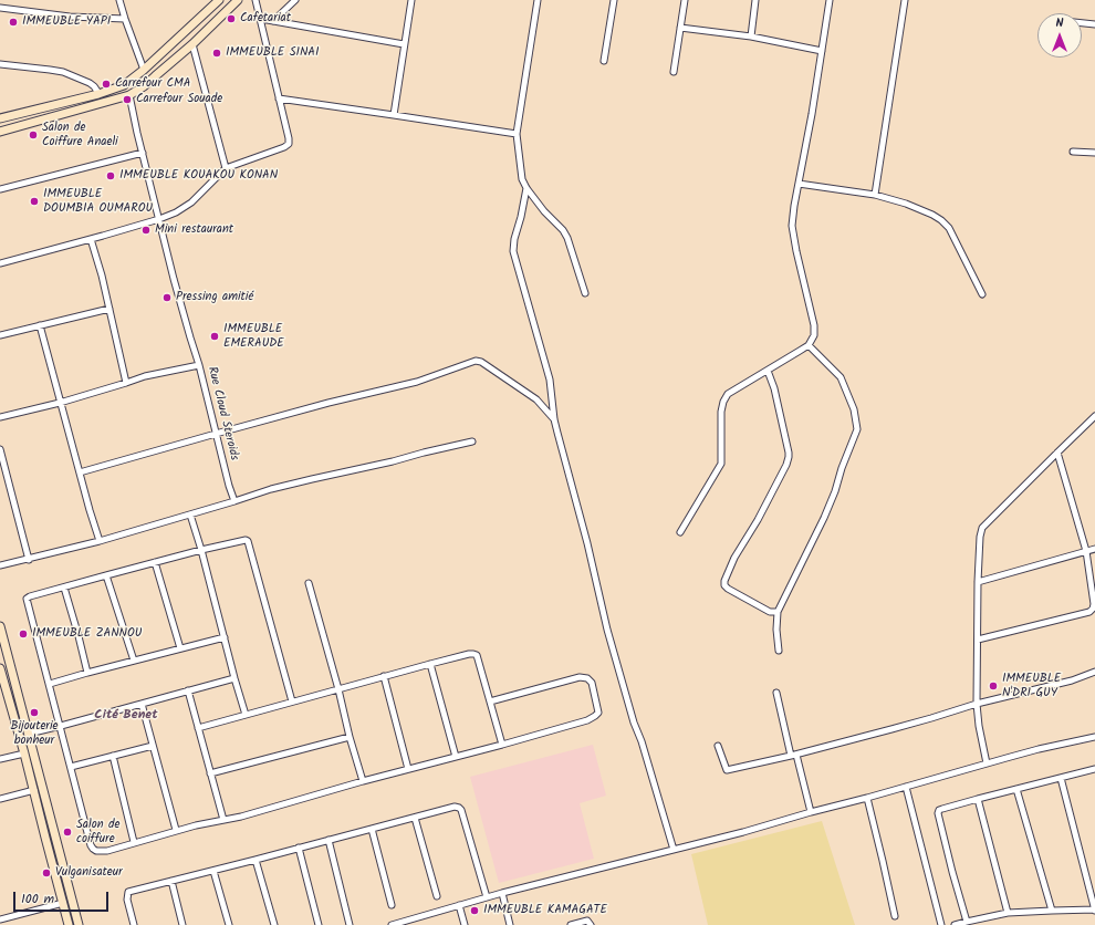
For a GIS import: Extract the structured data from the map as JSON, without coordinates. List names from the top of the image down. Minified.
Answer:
{"streets":{"street":["Rue Cloud Steroids"]},"districts":["Cité Benet"],"places":["Cafetariat","IMMEUBLE YAPI","IMMEUBLE SINAI","Carrefour CMA","Carrefour Souade","Salon de Coiffure Anaeli","IMMEUBLE KOUAKOU KONAN","IMMEUBLE DOUMBIA OUMAROU","Mini restaurant","Pressing amitié","IMMEUBLE EMERAUDE","IMMEUBLE ZANNOU","IMMEUBLE N'DRI GUY","Bijouterie bonheur","Salon de coiffure","Vulganisateur","IMMEUBLE KAMAGATE"],"scale_bar":"100 m","north":"top"}
